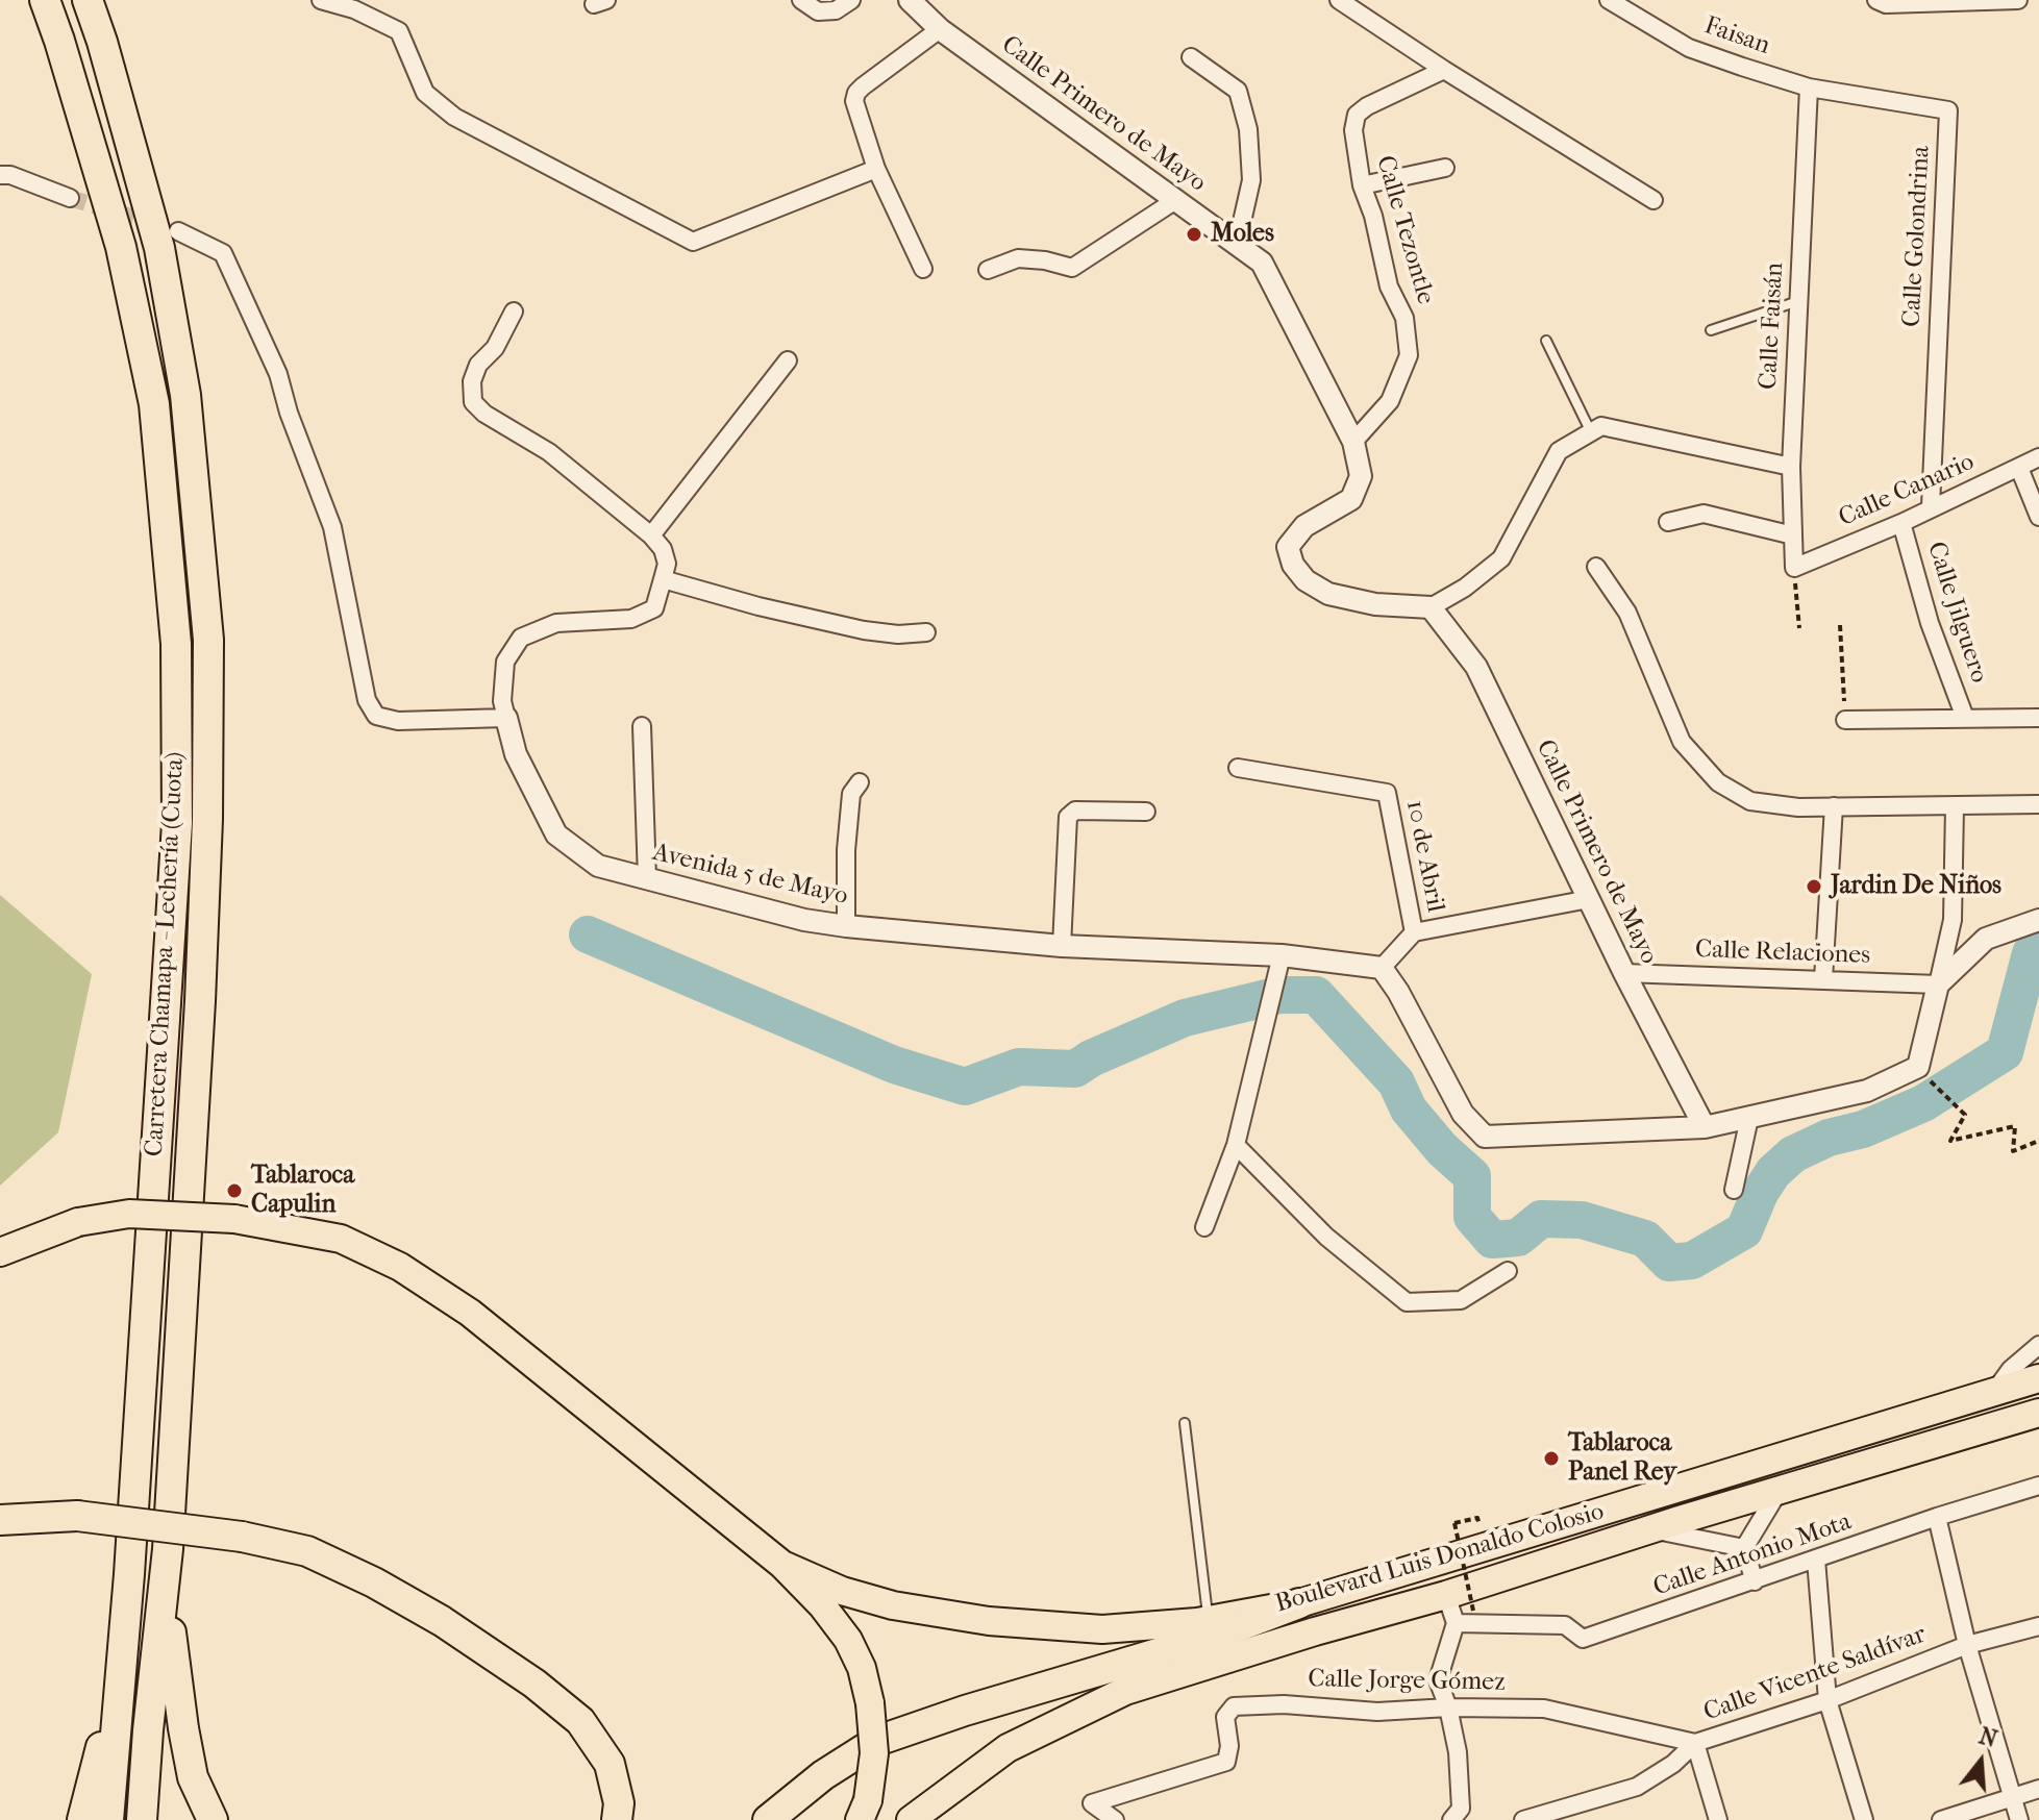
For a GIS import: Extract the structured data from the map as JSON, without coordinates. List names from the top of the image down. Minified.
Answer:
{"streets":{"highway":["Carretera Chamapa - Lechería (Cuota)","Boulevard Luis Donaldo Colosio"],"street":["Faisan","Calle Primero de Mayo","Calle Tezontle","Calle Golondrina","Calle Faisán","Calle Canario","Calle Jilguero","10 de Abril","Avenida 5 de Mayo","Calle Relaciones","Calle Antonio Mota","Calle Vicente Saldívar","Calle Jorge Gómez"]},"crossings":[["Faisan","Calle Golondrina"],["Faisan","Calle Faisán"],["Calle Primero de Mayo","Calle Tezontle"],["Calle Primero de Mayo","Calle Relaciones"],["Calle Golondrina","Calle Faisán"],["Calle Golondrina","Calle Canario"],["Calle Faisán","Calle Canario"],["Calle Canario","Calle Jilguero"],["10 de Abril","Avenida 5 de Mayo"],["Calle Vicente Saldívar","Calle Jorge Gómez"]],"places":["Moles","Jardin De Niños","Tablaroca Capulin","Tablaroca Panel Rey"],"north":"top"}
